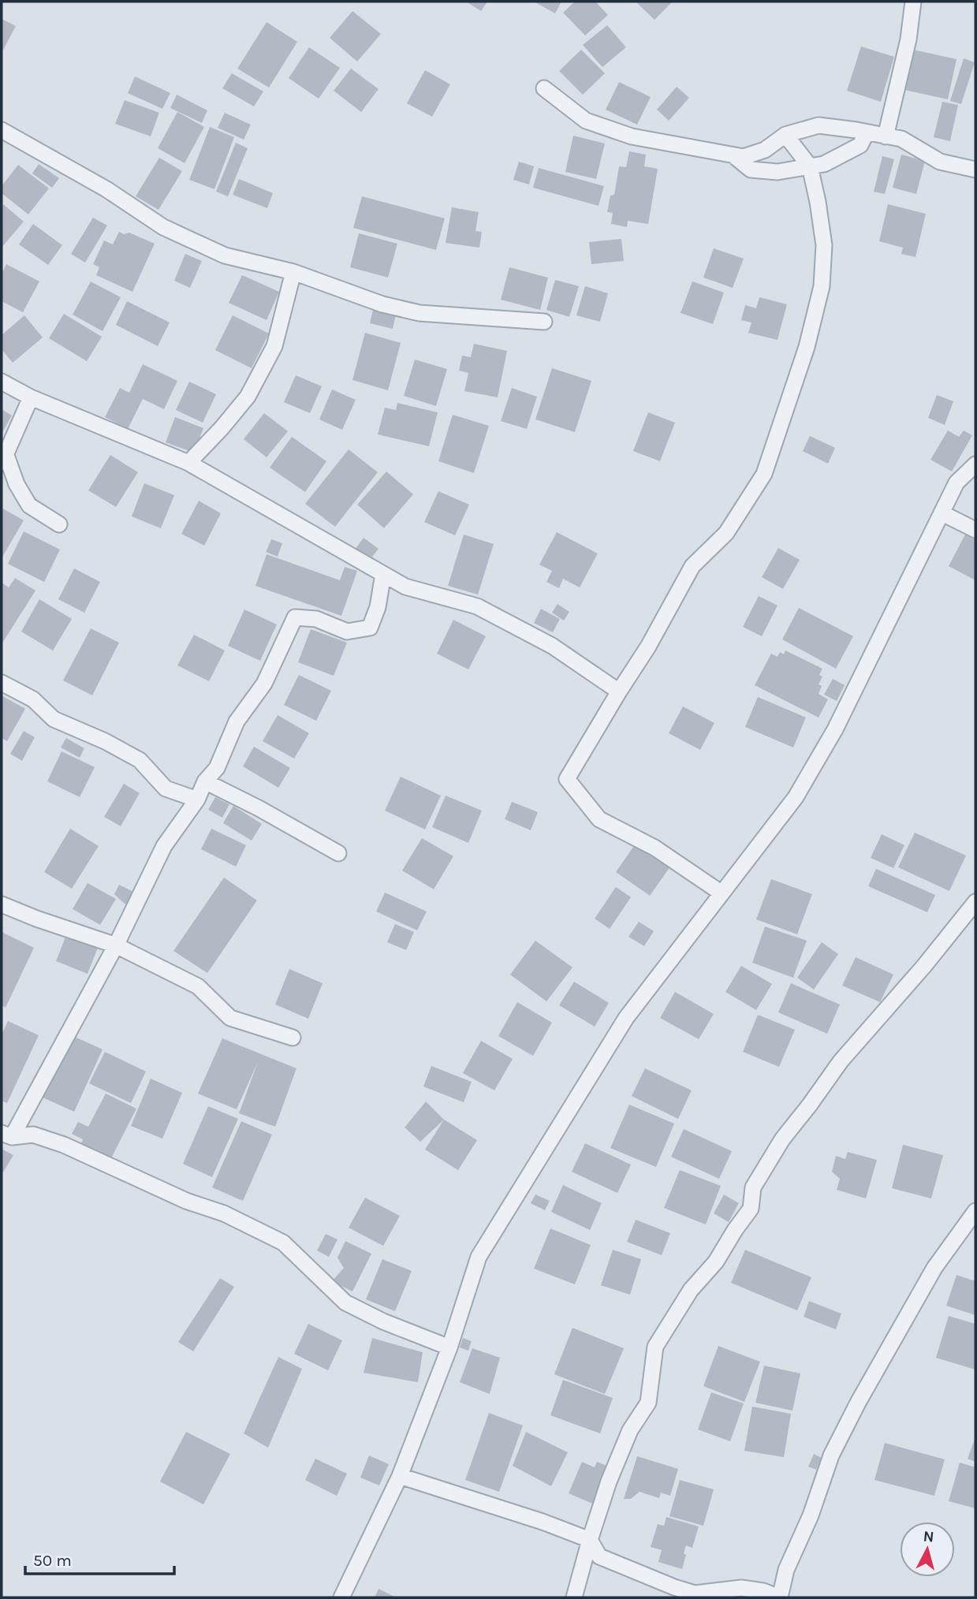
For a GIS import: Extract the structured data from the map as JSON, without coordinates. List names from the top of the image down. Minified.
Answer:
{"scale_bar":"50 m","north":"top"}
